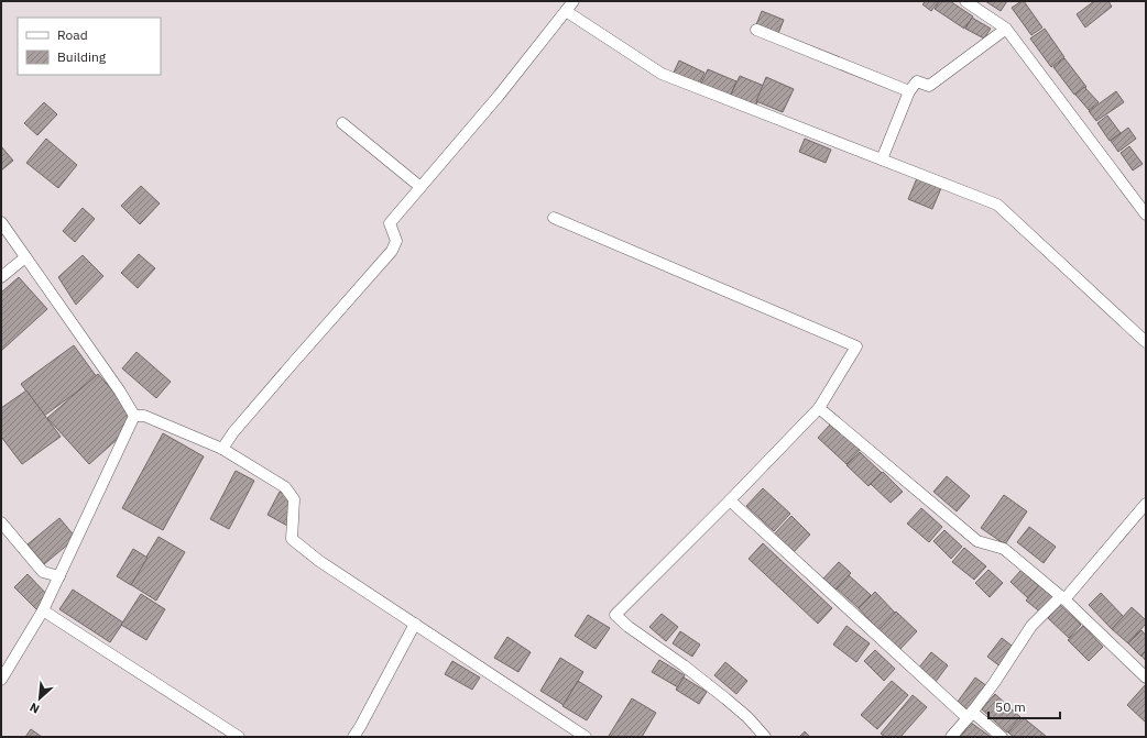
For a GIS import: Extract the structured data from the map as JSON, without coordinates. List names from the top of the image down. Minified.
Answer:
{"legend":["Road","Building"],"scale_bar":"50 m","north":"bottom left"}
